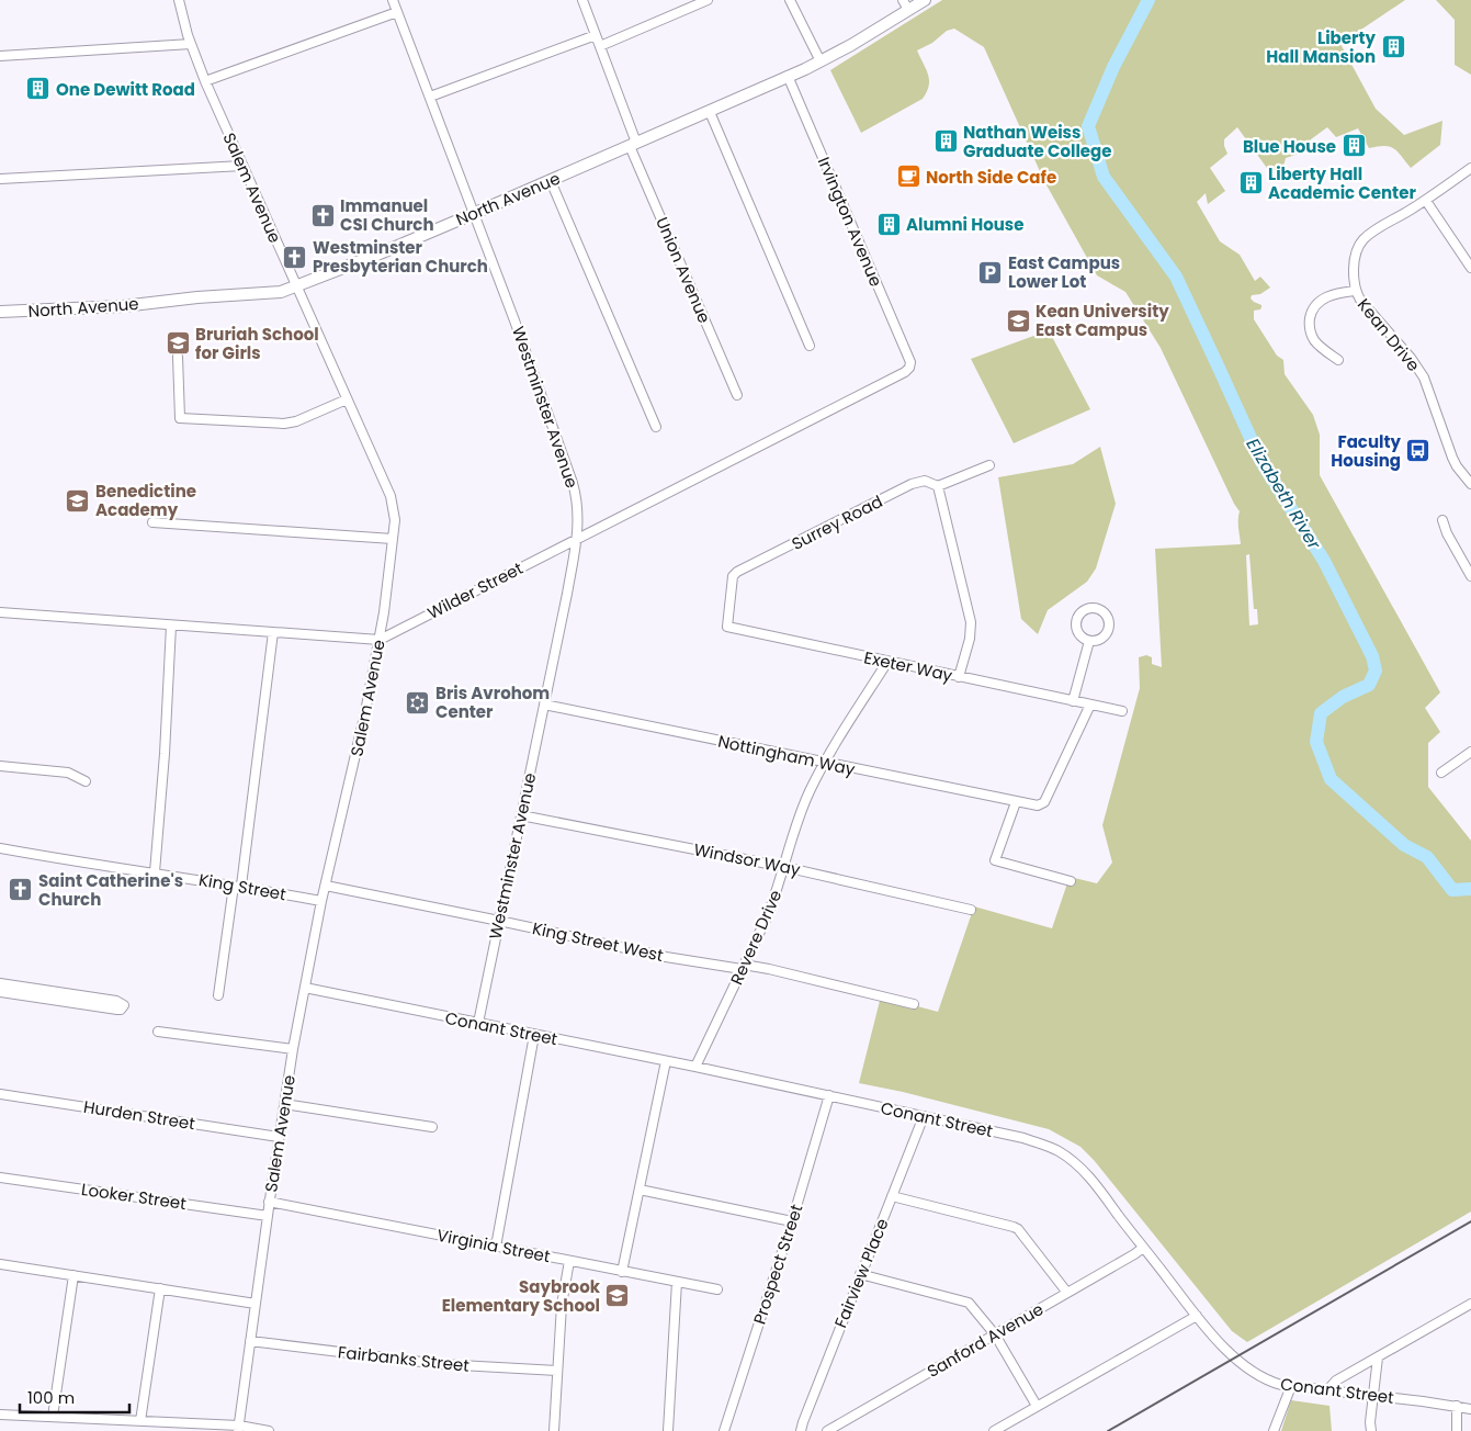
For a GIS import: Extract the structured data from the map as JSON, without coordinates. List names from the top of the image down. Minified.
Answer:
{"streets":{"main road":["North Avenue"],"street":["Salem Avenue","Irvington Avenue","Union Avenue","Kean Drive","Westminster Avenue","Surrey Road","Wilder Street","Exeter Way","Nottingham Way","Windsor Way","King Street","Revere Drive","King Street West","Conant Street","Hurden Street","Looker Street","Virginia Street","Prospect Street","Fairview Place","Sanford Avenue","Fairbanks Street"]},"crossings":[["Salem Avenue","North Avenue"],["Salem Avenue","Wilder Street"],["Salem Avenue","King Street"],["Salem Avenue","King Street West"],["Salem Avenue","Conant Street"],["Salem Avenue","Hurden Street"],["Salem Avenue","Looker Street"],["Salem Avenue","Virginia Street"],["Salem Avenue","Fairbanks Street"],["North Avenue","Irvington Avenue"],["North Avenue","Union Avenue"],["North Avenue","Westminster Avenue"],["Irvington Avenue","Wilder Street"],["Westminster Avenue","Wilder Street"],["Westminster Avenue","Nottingham Way"],["Westminster Avenue","Windsor Way"],["Westminster Avenue","King Street West"],["Westminster Avenue","Conant Street"],["Surrey Road","Exeter Way"],["Exeter Way","Nottingham Way"],["Exeter Way","Revere Drive"],["Nottingham Way","Revere Drive"],["Windsor Way","Revere Drive"],["Revere Drive","King Street West"],["Revere Drive","Conant Street"],["Conant Street","Prospect Street"],["Conant Street","Fairview Place"],["Conant Street","Sanford Avenue"]],"water":["Elizabeth River"],"places":{"building":["Liberty Hall Mansion","One Dewitt Road","Nathan Weiss Graduate College","Blue House","Liberty Hall Academic Center","Alumni House"],"cafe":["North Side Cafe"],"church":["Immanuel CSI Church","Westminster Presbyterian Church","Saint Catherine's Church"],"parking":["East Campus Lower Lot"],"school or university":["Kean University East Campus","Bruriah School for Girls","Benedictine Academy","Saybrook Elementary School"],"bus stop":["Faculty Housing"],"synagogue":["Bris Avrohom Center"]},"scale_bar":"100 m"}
